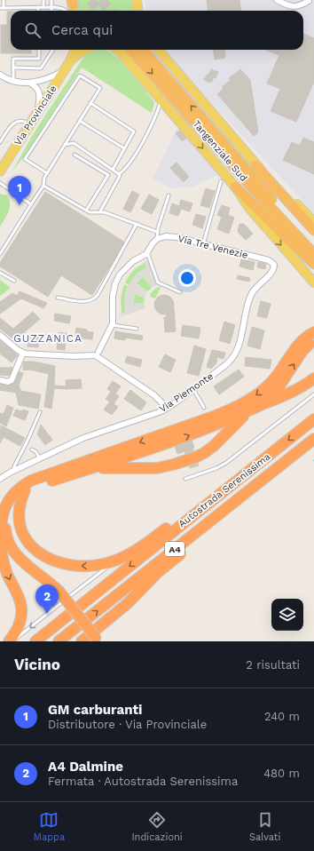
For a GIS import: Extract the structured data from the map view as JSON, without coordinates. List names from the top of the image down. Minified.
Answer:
{"streets":{"highway":["Tangenziale Sud","Autostrada Serenissima","A4"],"main road":["Via Provinciale"],"street":["Via Tre Venezie","Via Piemonte"]},"crossings":[["Via Tre Venezie","Via Piemonte"]],"districts":["GUZZANICA"],"page":{"search":"Cerca qui","pins":["1","2"],"heading":["Vicino","2 risultati"],"list":[{"mark":"1","name":"GM carburanti","note":"Distributore · Via Provinciale","value":"240 m"},{"mark":"2","name":"A4 Dalmine","note":"Fermata · Autostrada Serenissima","value":"480 m"}],"nav":["Mappa","Indicazioni","Salvati"]}}
